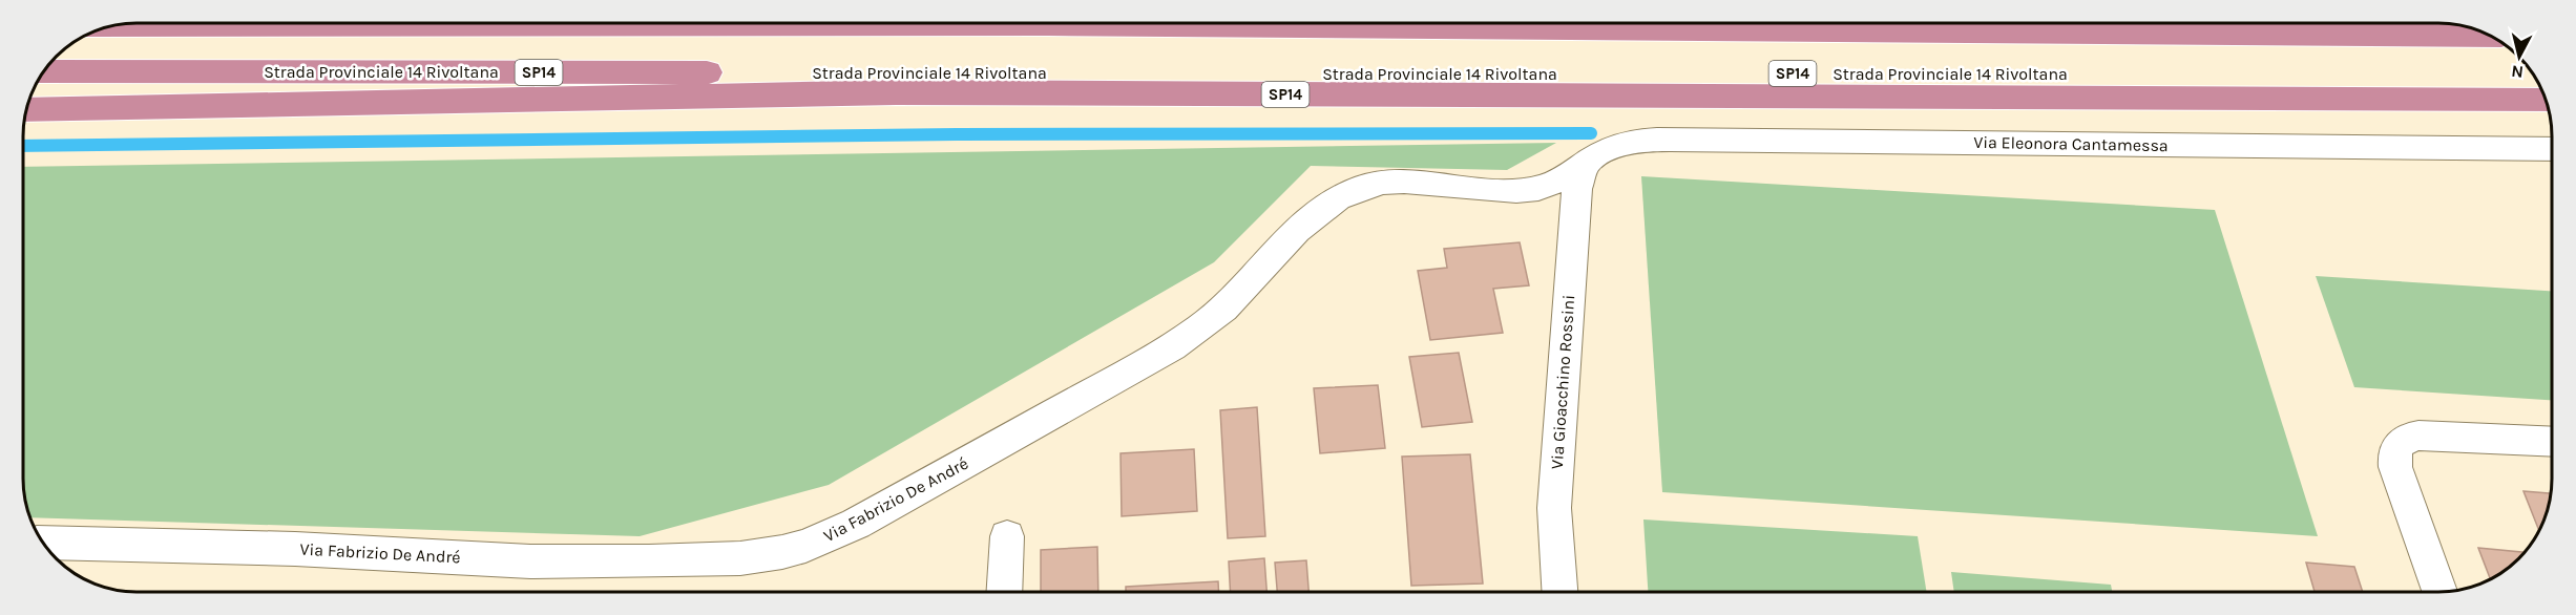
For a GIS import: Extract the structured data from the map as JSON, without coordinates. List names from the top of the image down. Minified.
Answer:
{"streets":{"highway":["Strada Provinciale 14 Rivoltana","SP14"],"street":["Via Eleonora Cantamessa","Via Gioacchino Rossini","Via Fabrizio De André"]},"crossings":[["Via Eleonora Cantamessa","Via Gioacchino Rossini"],["Via Eleonora Cantamessa","Via Fabrizio De André"],["Via Gioacchino Rossini","Via Fabrizio De André"]],"north":"bottom"}
